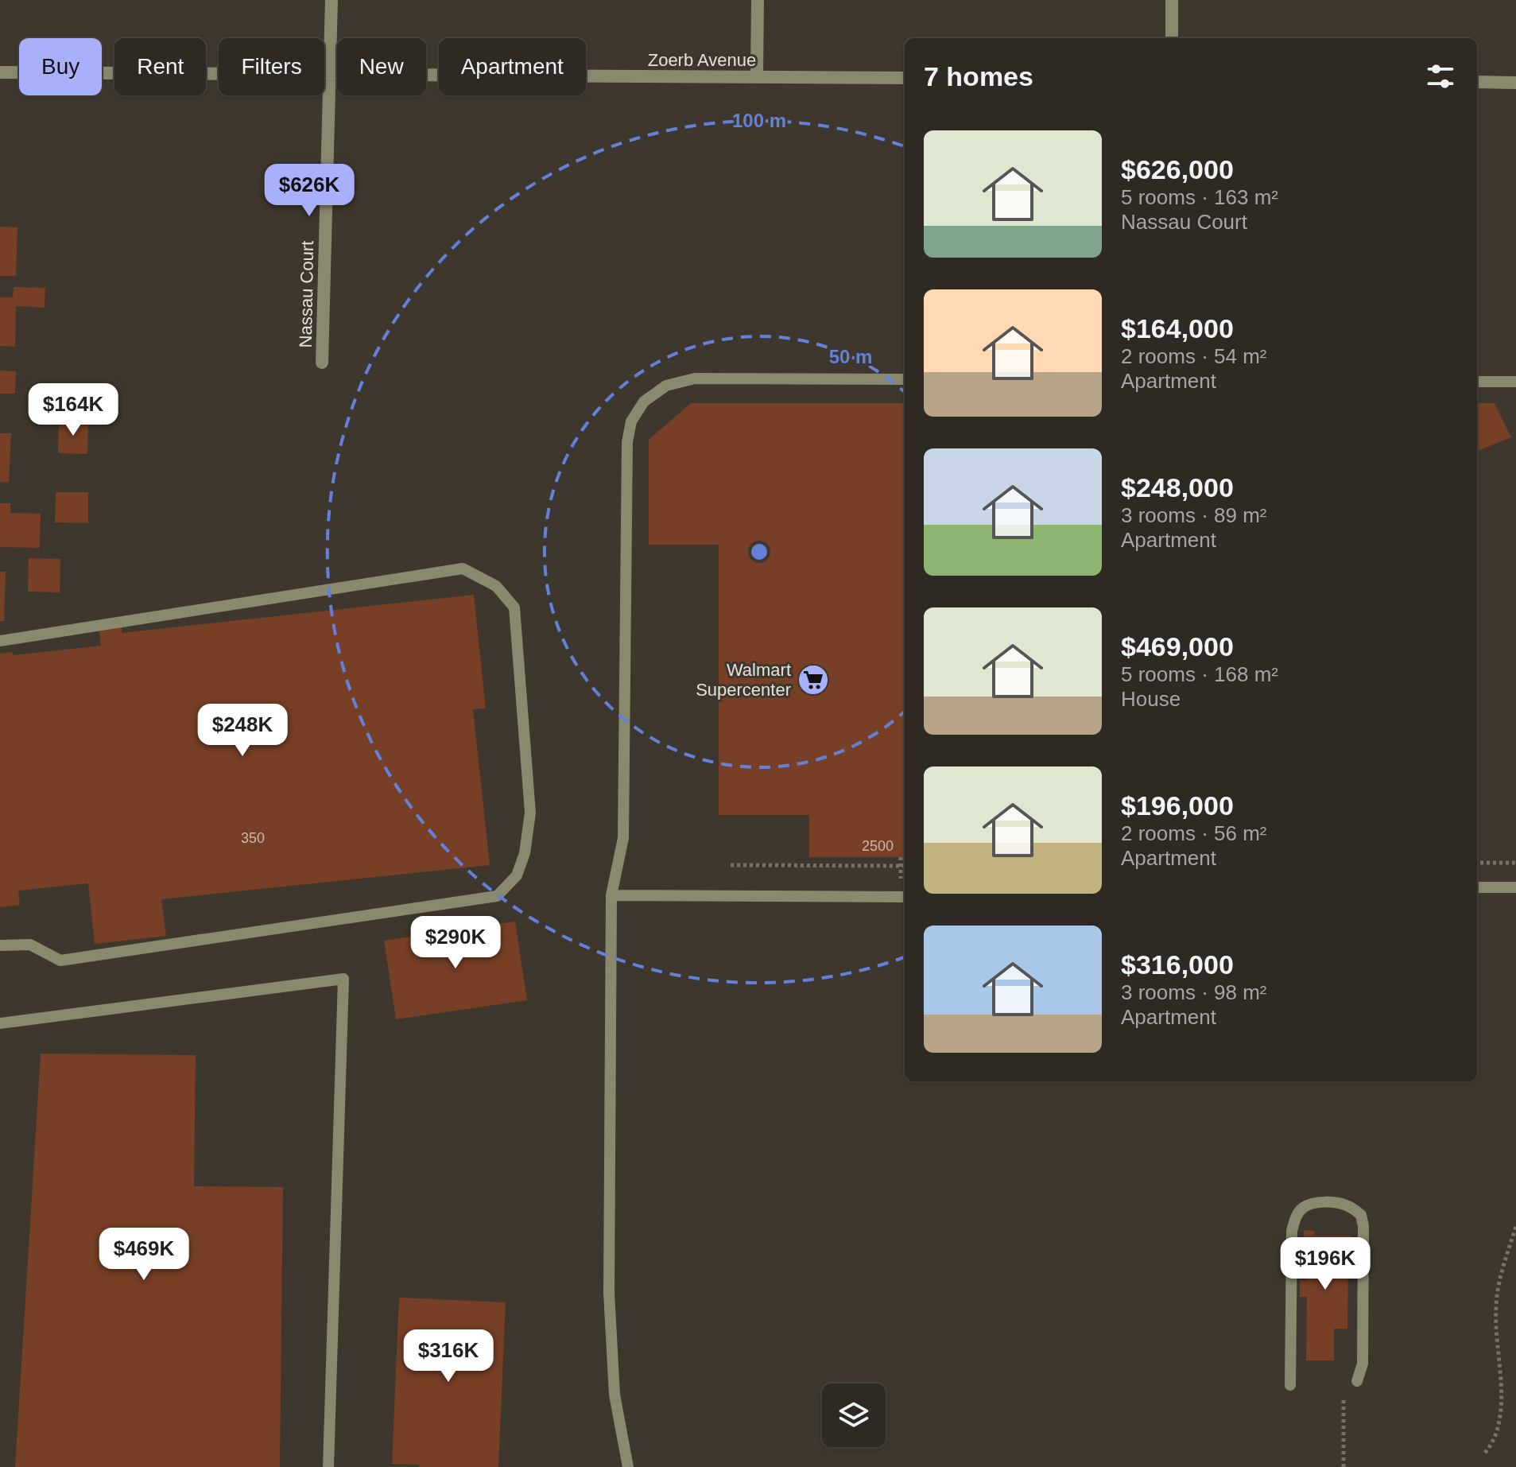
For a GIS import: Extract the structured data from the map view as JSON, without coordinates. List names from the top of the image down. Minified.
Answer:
{"streets":{"street":["Zoerb Avenue","Nassau Court"]},"crossings":[["Zoerb Avenue","Nassau Court"]],"places":{"supermarket":["Walmart Supercenter"]},"house_numbers":["350","2500"],"page":{"chip":["Buy","Rent","Filters","New","Apartment"],"heading":"7 homes","list":[{"name":"$626,000","note":"5 rooms · 163 m² · Nassau Court"},{"name":"$164,000","note":"2 rooms · 54 m² · Apartment"},{"name":"$248,000","note":"3 rooms · 89 m² · Apartment"},{"name":"$469,000","note":"5 rooms · 168 m² · House"},{"name":"$196,000","note":"2 rooms · 56 m² · Apartment"},{"name":"$316,000","note":"3 rooms · 98 m² · Apartment"}],"price":["$626K","$164K","$248K","$290K","$469K","$196K","$316K"]},"rings":["100 m","50 m"]}
